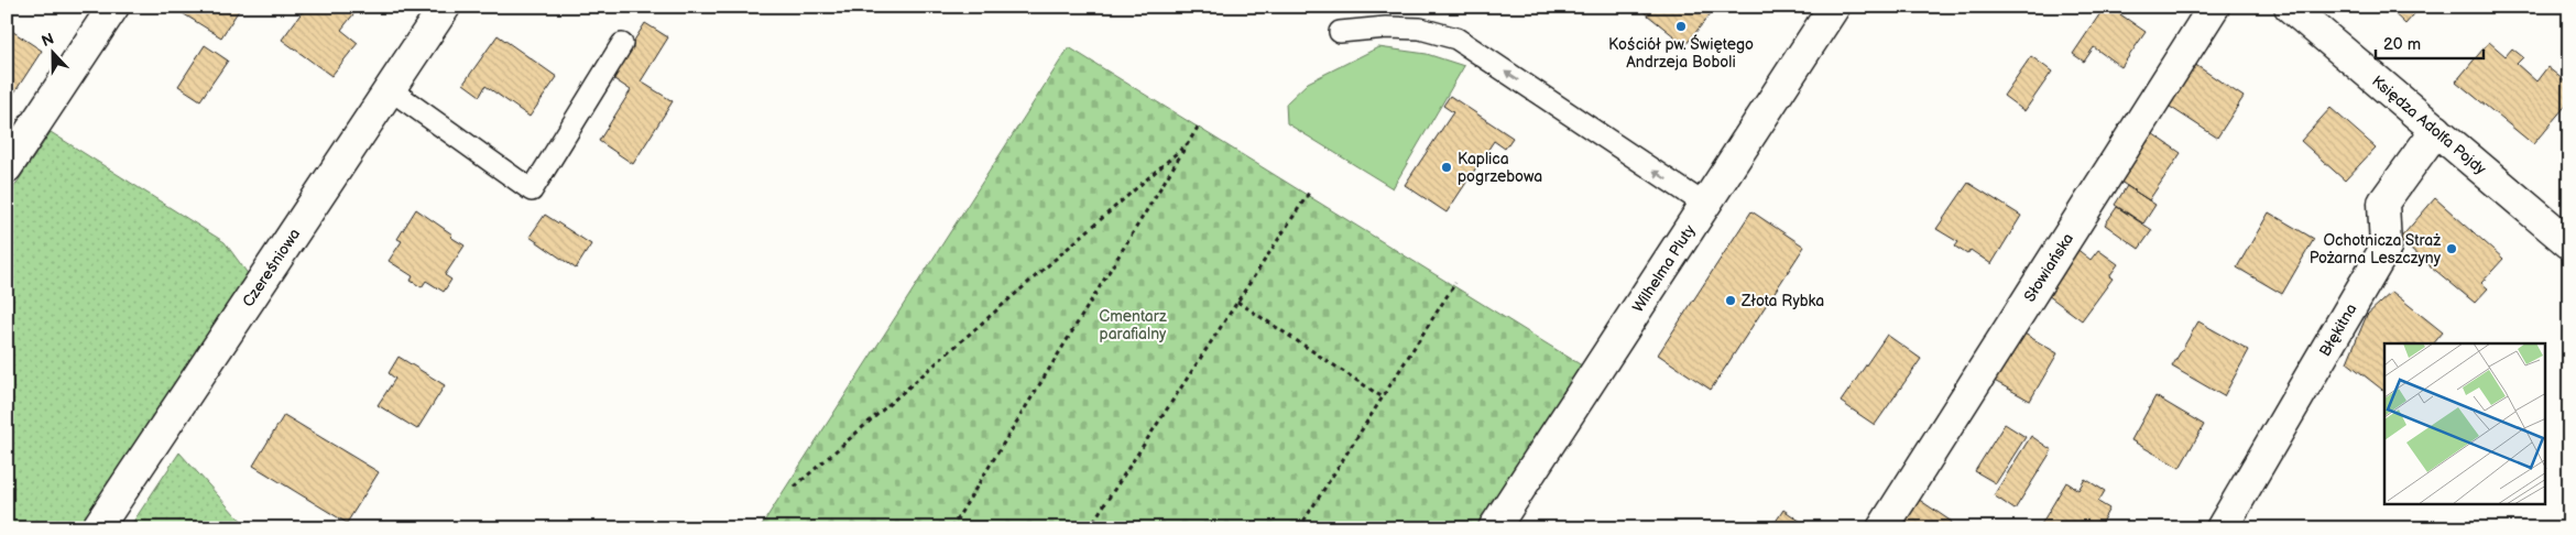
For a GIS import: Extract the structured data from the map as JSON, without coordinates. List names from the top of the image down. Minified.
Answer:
{"streets":{"street":["Księdza Adolfa Pojdy","Czereśniowa","Wilhelma Pluty","Słowiańska","Błękitna"]},"crossings":[["Księdza Adolfa Pojdy","Błękitna"]],"parks":["Cmentarz parafialny"],"places":["Kościół pw. Świętego Andrzeja Boboli","Kaplica pogrzebowa","Ochotnicza Straż Pożarna Leszczyny","Złota Rybka"],"scale_bar":"20 m","north":"top"}
